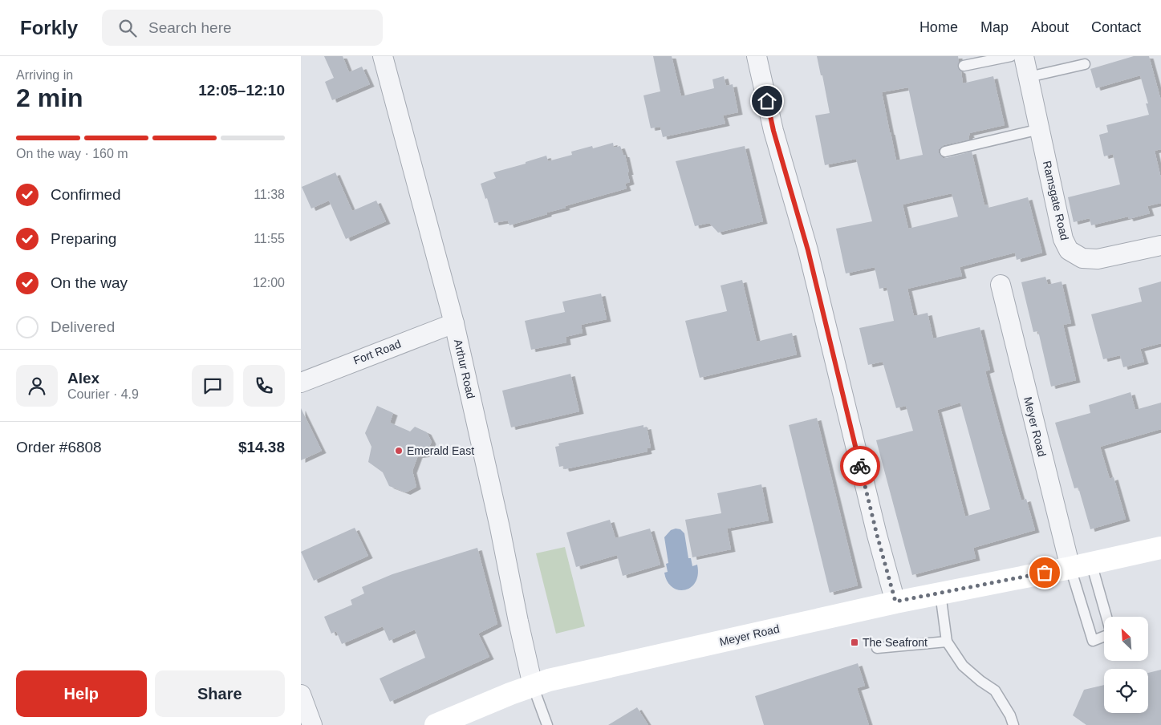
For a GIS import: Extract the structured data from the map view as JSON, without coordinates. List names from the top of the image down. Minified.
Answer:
{"streets":{"street":["Ramsgate Road","Fort Road","Arthur Road","Meyer Road"]},"crossings":[["Fort Road","Arthur Road"],["Arthur Road","Meyer Road"]],"places":{"other":["Emerald East"],"transit":["The Seafront"]},"north":"top left","page":{"header":"Forkly","search":"Search here","nav":["Home","Map","About","Contact"],"heading":["2 min","Arriving in","12:05–12:10"],"panel":["Alex","Courier · 4.9","Order #6808","$14.38"],"bar":"On the way · 160 m","list":[["Confirmed","11:38"],["Preparing","11:55"],["On the way","12:00"],"Delivered"],"buttons":["Help","Share"]}}
